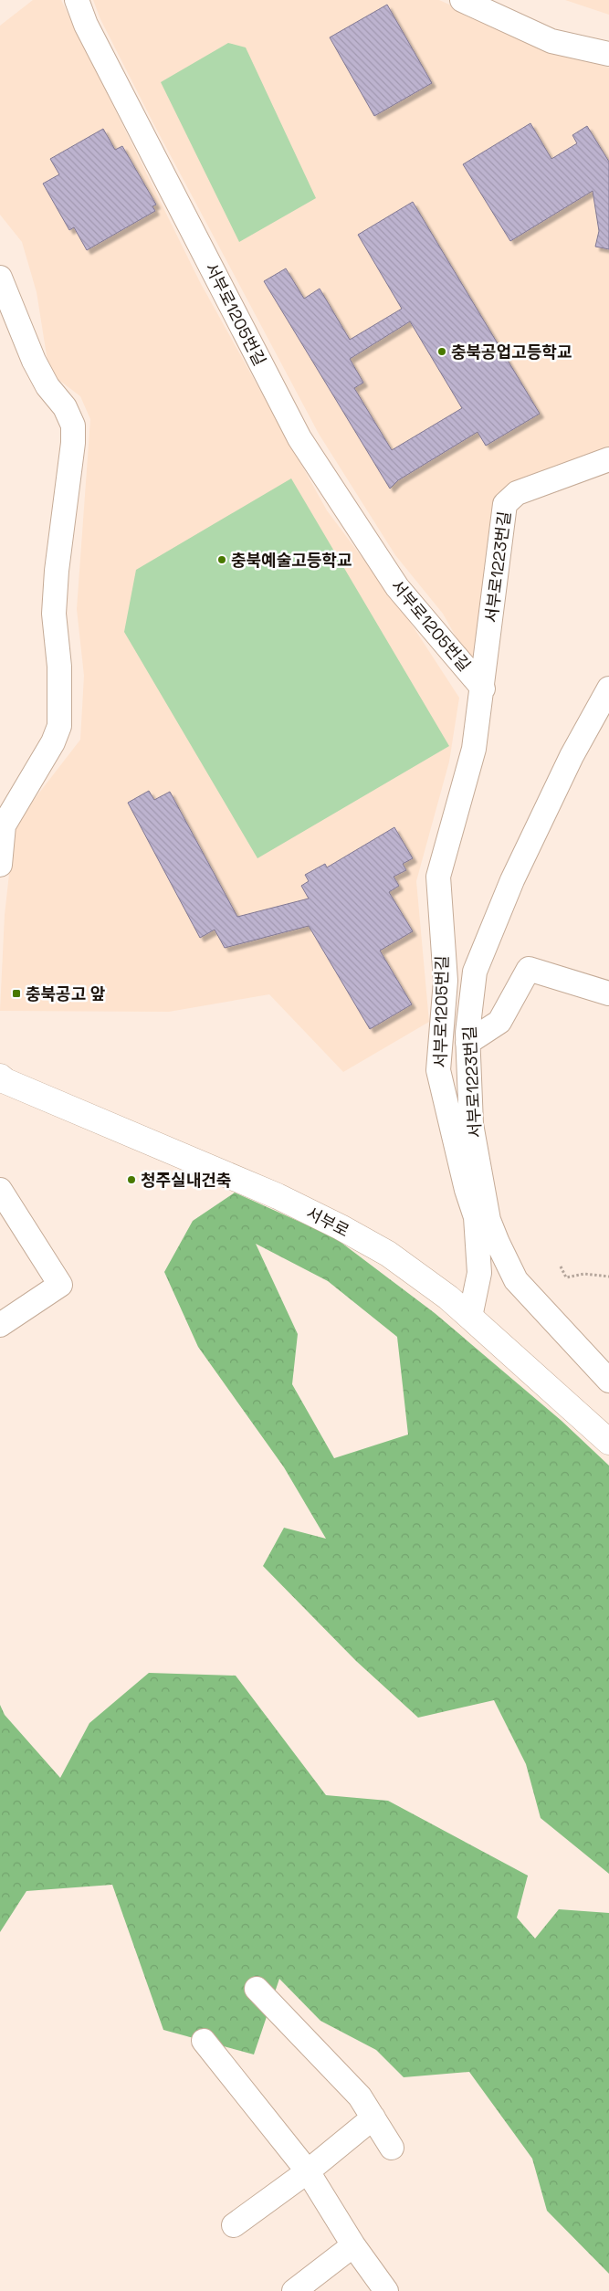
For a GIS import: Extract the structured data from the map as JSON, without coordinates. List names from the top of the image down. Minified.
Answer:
{"streets":{"main road":["서부로"],"street":["서부로1205번길","서부로1223번길"]},"crossings":[["서부로1205번길","서부로1223번길"],["서부로1205번길","서부로"]],"places":{"other":["충북공업고등학교","충북예술고등학교","청주실내건축"],"transit":["충북공고 앞"]}}
